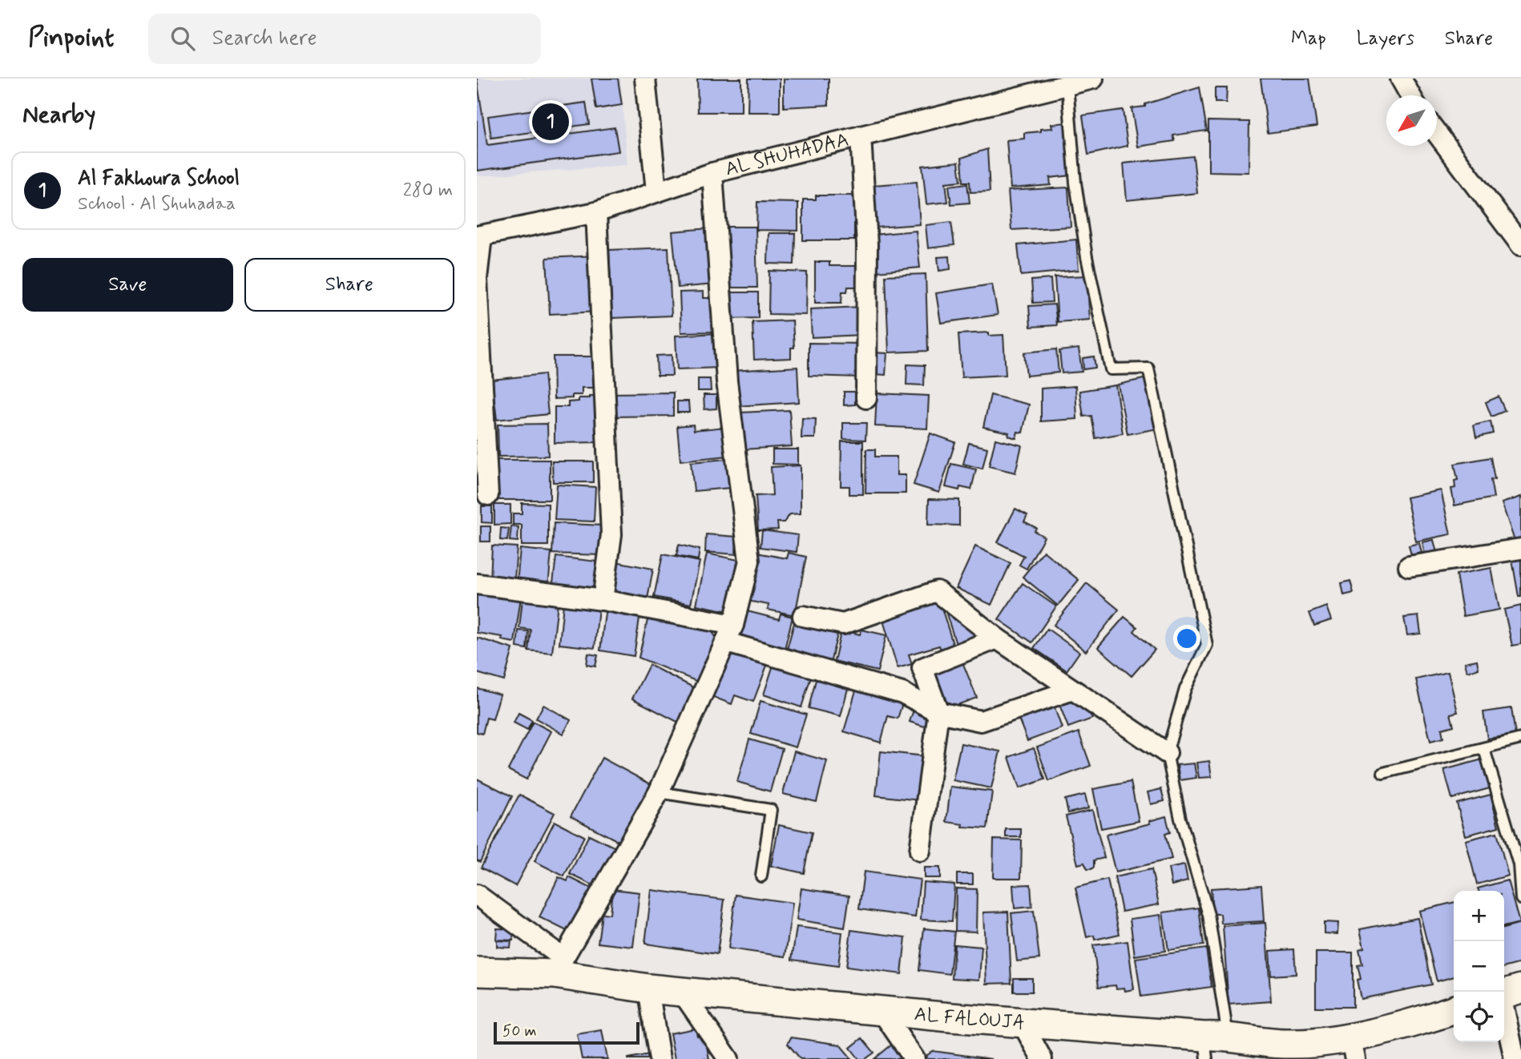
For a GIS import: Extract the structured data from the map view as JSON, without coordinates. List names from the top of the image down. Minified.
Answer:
{"streets":{"main road":["AL FALOUJA"],"street":["AL SHUHADAA"]},"scale_bar":"50 m","north":"bottom left","page":{"header":"Pinpoint","search":"Search here","nav":["Map","Layers","Share"],"heading":"Nearby","pins":"1","list":[{"mark":"1","name":"Al Fakhoura School","note":"School · Al Shuhadaa","value":"280 m"}],"buttons":["Save","Share"],"map_buttons":["+","−"],"scale":"50 m"}}
